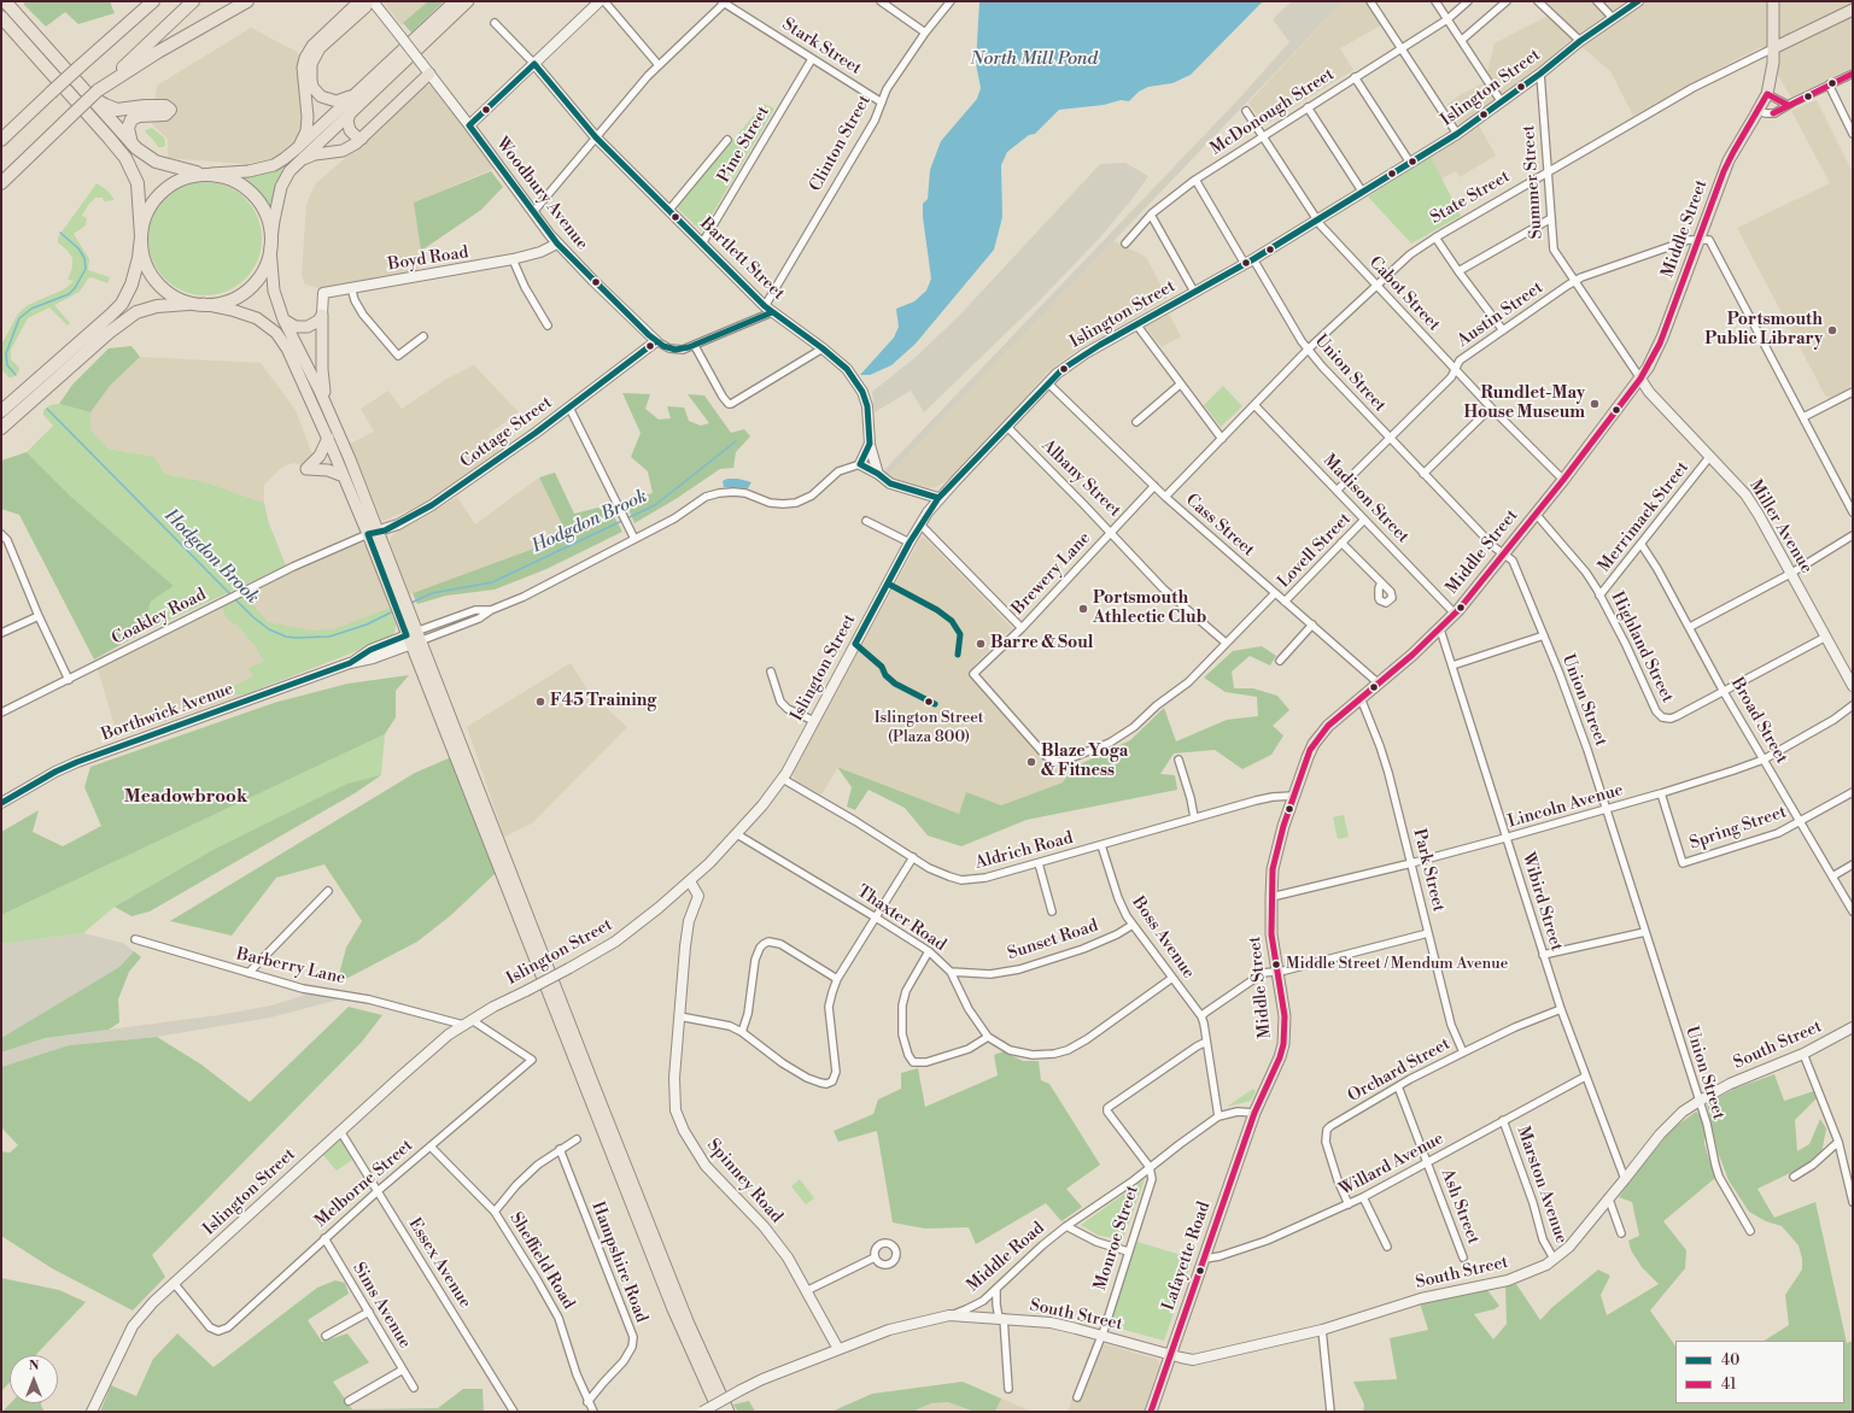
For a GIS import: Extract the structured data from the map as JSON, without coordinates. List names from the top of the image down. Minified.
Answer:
{"streets":{"main road":["State Street","Middle Street","Lafayette Road"],"street":["Stark Street","Islington Street","McDonough Street","Clinton Street","Pine Street","Summer Street","Woodbury Avenue","Boyd Road","Bartlett Street","Cabot Street","Austin Street","Union Street","Cottage Street","Albany Street","Madison Street","Merrimack Street","Cass Street","Miller Avenue","Lovell Street","Brewery Lane","Coakley Road","Highland Street","Borthwick Avenue","Broad Street","Lincoln Avenue","Spring Street","Aldrich Road","Park Street","Wibird Street","Thaxter Road","Boss Avenue","Sunset Road","Barberry Lane","South Street","Orchard Street","Willard Avenue","Spinney Road","Melborne Street","Marston Avenue","Ash Street","Monroe Street","Middle Road","Sheffield Road","Hampshire Road","Essex Avenue","Sims Avenue"]},"crossings":[["Stark Street","Clinton Street"],["Stark Street","Pine Street"],["Islington Street","Summer Street"],["Islington Street","Cabot Street"],["Islington Street","Union Street"],["Islington Street","Albany Street"],["Islington Street","Cass Street"],["Islington Street","Aldrich Road"],["Islington Street","Thaxter Road"],["Islington Street","Barberry Lane"],["Islington Street","Spinney Road"],["Islington Street","Melborne Street"],["Islington Street","Essex Avenue"],["McDonough Street","Cabot Street"],["McDonough Street","Union Street"],["Clinton Street","Woodbury Avenue"],["Clinton Street","Bartlett Street"],["Pine Street","Bartlett Street"],["Summer Street","State Street"],["Summer Street","Middle Street"],["Summer Street","Austin Street"],["Summer Street","Miller Avenue"],["Woodbury Avenue","Boyd Road"],["Woodbury Avenue","Bartlett Street"],["Woodbury Avenue","Cottage Street"],["State Street","Middle Street"],["State Street","Cabot Street"],["State Street","Union Street"],["State Street","Madison Street"],["State Street","Cass Street"],["Middle Street","Cabot Street"],["Middle Street","Austin Street"],["Middle Street","Union Street"],["Middle Street","Madison Street"],["Middle Street","Cass Street"],["Middle Street","Miller Avenue"],["Middle Street","Highland Street"],["Middle Street","Lincoln Avenue"],["Middle Street","Aldrich Road"],["Middle Street","Park Street"],["Middle Street","Wibird Street"],["Middle Street","Lafayette Road"],["Middle Street","Middle Road"],["Cabot Street","Austin Street"],["Austin Street","Union Street"],["Austin Street","Madison Street"],["Union Street","Lincoln Avenue"],["Union Street","South Street"],["Cottage Street","Coakley Road"],["Albany Street","Cass Street"],["Albany Street","Brewery Lane"],["Madison Street","Lovell Street"],["Merrimack Street","Miller Avenue"],["Merrimack Street","Highland Street"],["Merrimack Street","Broad Street"],["Cass Street","Lovell Street"],["Miller Avenue","Highland Street"],["Highland Street","Broad Street"],["Broad Street","Lincoln Avenue"],["Broad Street","Spring Street"],["Lincoln Avenue","Spring Street"],["Lincoln Avenue","Park Street"],["Lincoln Avenue","Wibird Street"],["Aldrich Road","Boss Avenue"],["Park Street","Orchard Street"],["Wibird Street","South Street"],["Wibird Street","Orchard Street"],["Wibird Street","Willard Avenue"],["Thaxter Road","Boss Avenue"],["Thaxter Road","Sunset Road"],["Boss Avenue","Sunset Road"],["Barberry Lane","Melborne Street"],["South Street","Marston Avenue"],["South Street","Monroe Street"],["South Street","Lafayette Road"],["South Street","Middle Road"],["Orchard Street","Willard Avenue"],["Orchard Street","Ash Street"],["Willard Avenue","Marston Avenue"],["Willard Avenue","Ash Street"],["Willard Avenue","Lafayette Road"],["Spinney Road","Middle Road"],["Melborne Street","Sheffield Road"],["Melborne Street","Essex Avenue"],["Melborne Street","Sims Avenue"],["Monroe Street","Middle Road"],["Lafayette Road","Middle Road"],["Sheffield Road","Hampshire Road"]],"districts":["Meadowbrook"],"water":["North Mill Pond","Hodgdon Brook"],"places":["Portsmouth Public Library","Rundlet-May House Museum","Portsmouth Athlectic Club","Barre & Soul","F45 Training","Islington Street (Plaza 800)","Blaze Yoga & Fitness","Middle Street / Mendum Avenue"],"lines":["transit line 40","transit line 41"],"legend":["40","41"],"north":"top"}
